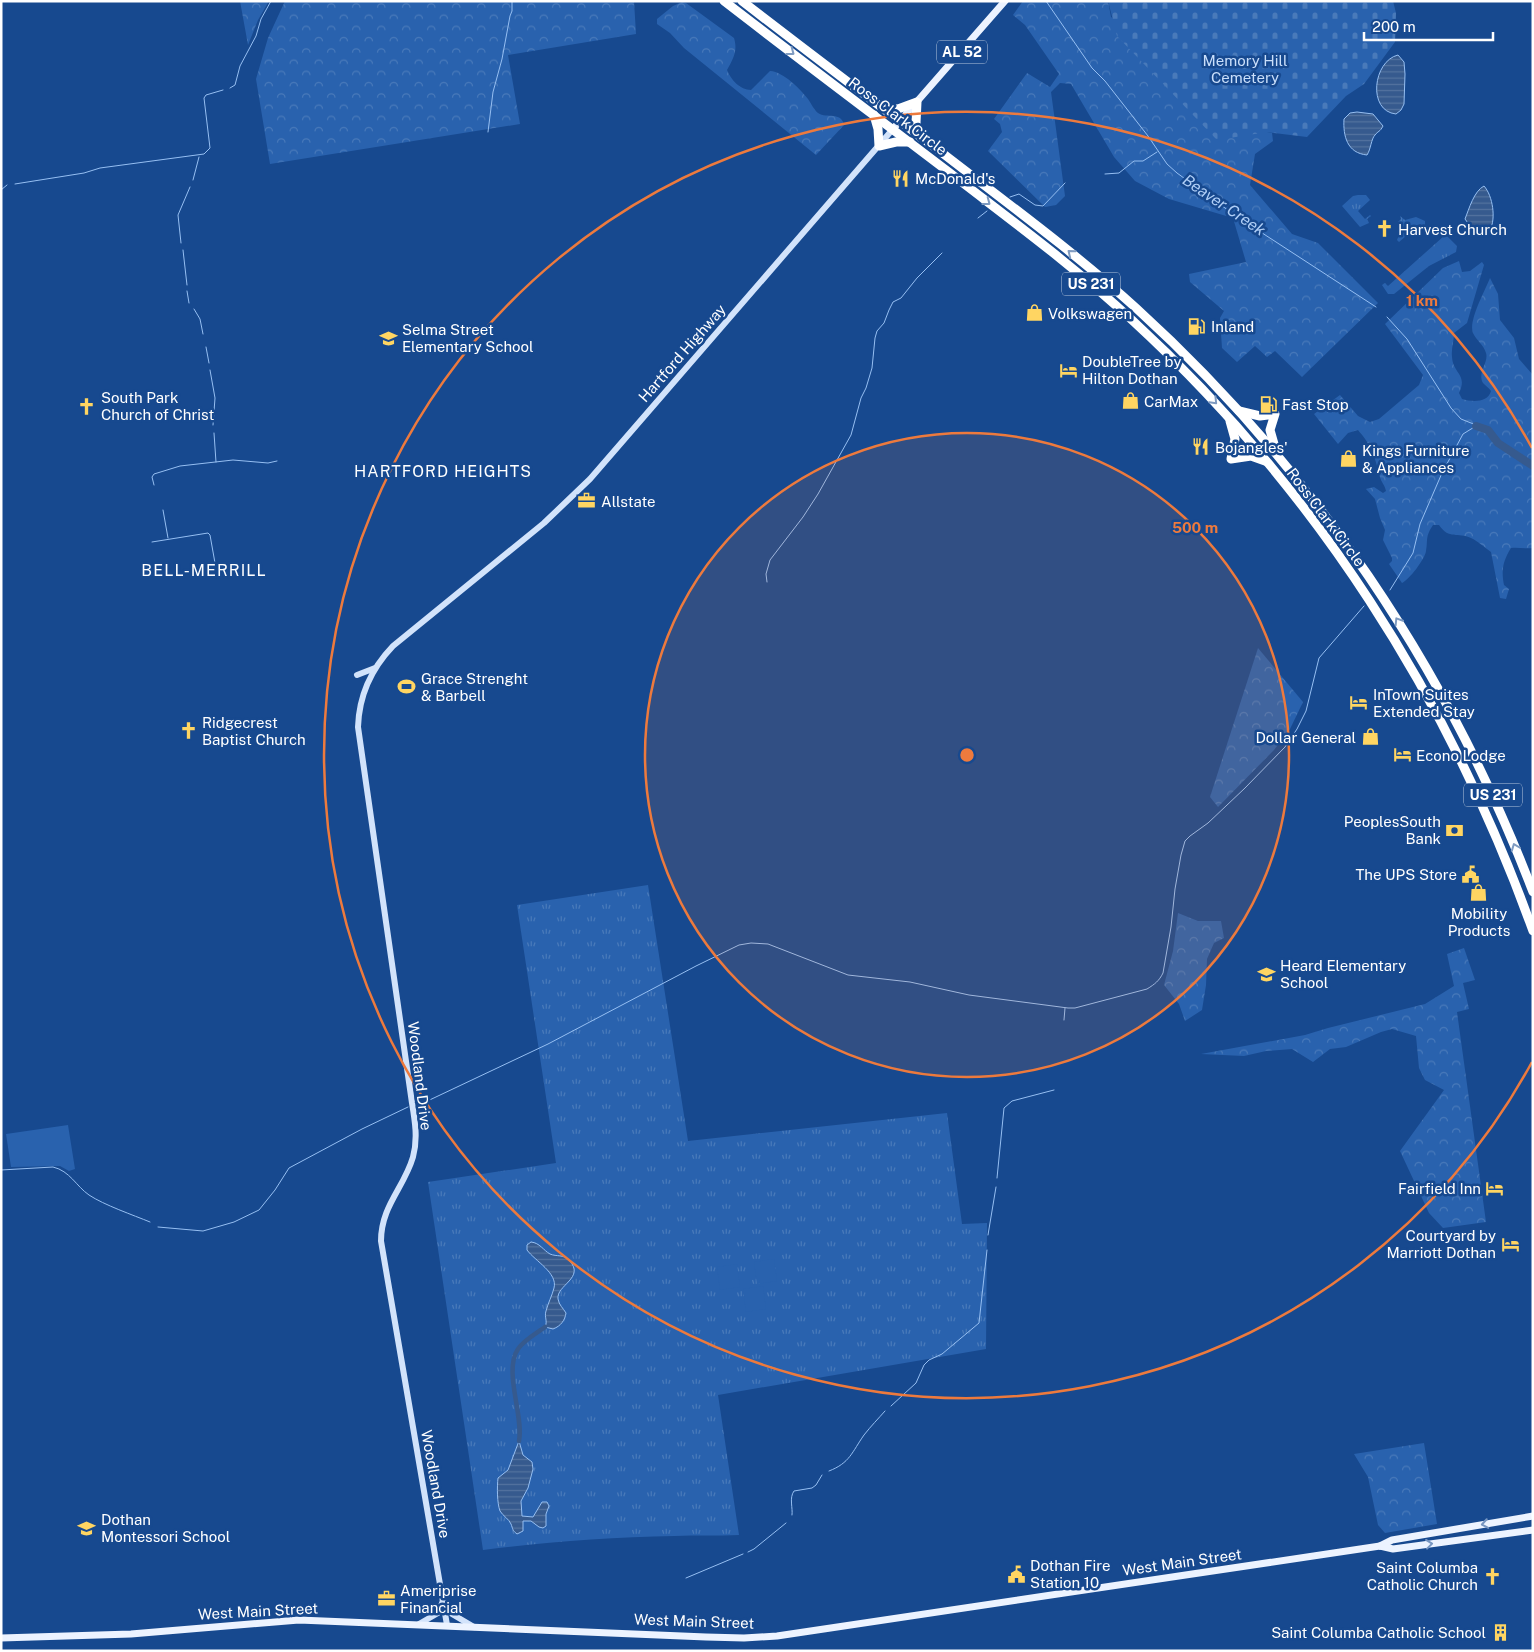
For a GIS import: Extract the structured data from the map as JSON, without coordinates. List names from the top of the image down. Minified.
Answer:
{"streets":{"highway":["Ross Clark Circle","US 231"],"main road":["AL 52","Hartford Highway","Woodland Drive","West Main Street"]},"crossings":[["Ross Clark Circle","Hartford Highway"],["Hartford Highway","Woodland Drive"],["Woodland Drive","West Main Street"]],"districts":["HARTFORD HEIGHTS","BELL-MERRILL"],"water":["Beaver Creek"],"parks":["Memory Hill Cemetery"],"places":{"restaurant":["McDonald's","Bojangles'"],"church":["Harvest Church","South Park Church of Christ","Ridgecrest Baptist Church","Saint Columba Catholic Church"],"shop":["Volkswagen","CarMax","Kings Furniture & Appliances","Dollar General","Mobility Products"],"fuel station":["Inland","Fast Stop"],"school or university":["Selma Street Elementary School","Heard Elementary School","Dothan Montessori School"],"hotel":["DoubleTree by Hilton Dothan","InTown Suites Extended Stay","Econo Lodge","Fairfield Inn","Courtyard by Marriott Dothan"],"office":["Allstate","Ameriprise Financial"],"sports":["Grace Strenght & Barbell"],"bank":["PeoplesSouth Bank"],"public building":["The UPS Store","Dothan Fire Station 10"],"building":["Saint Columba Catholic School"]},"scale_bar":"200 m","rings":["1 km","500 m"]}
